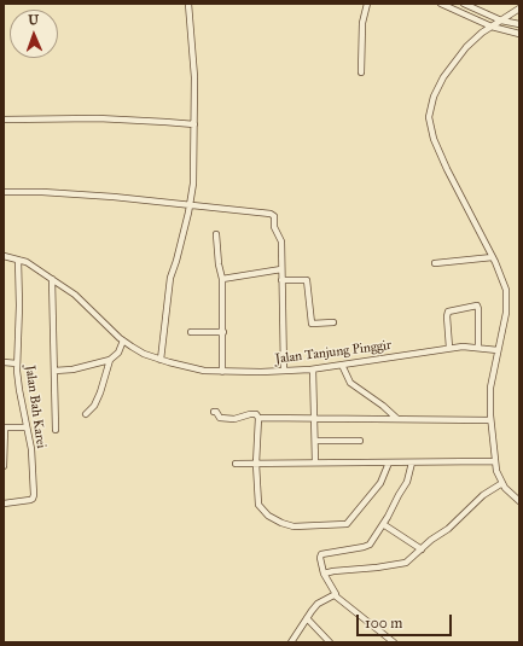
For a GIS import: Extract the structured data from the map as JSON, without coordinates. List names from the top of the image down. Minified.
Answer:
{"streets":{"street":["Jalan Tanjung Pinggir","Jalan Bah Karei"]},"crossings":[["Jalan Tanjung Pinggir","Jalan Bah Karei"]],"scale_bar":"100 m","north":"top"}
